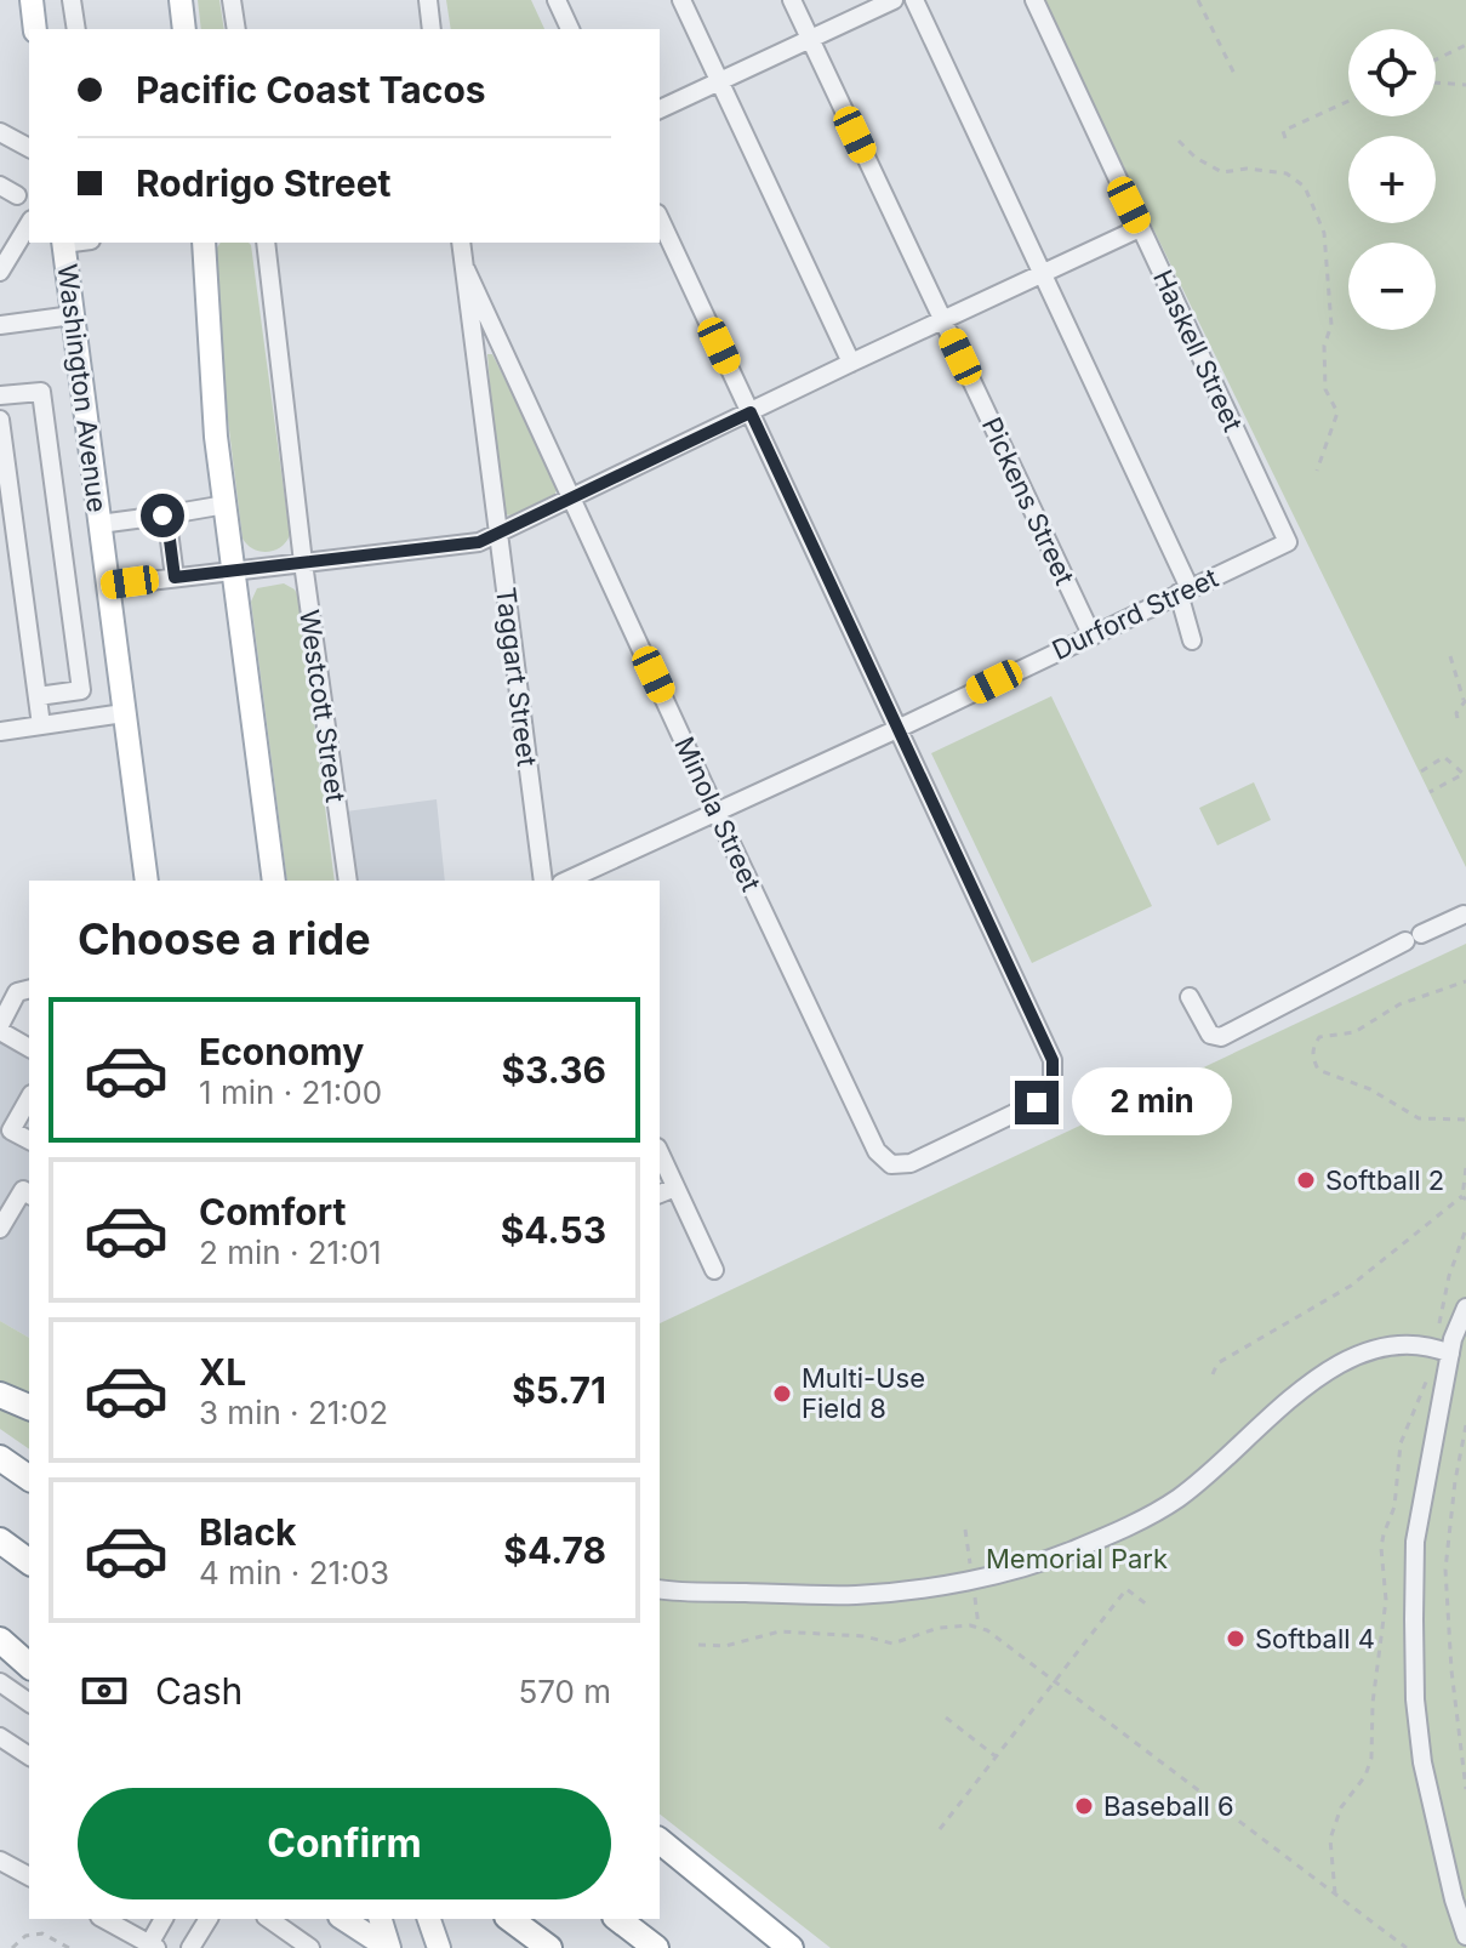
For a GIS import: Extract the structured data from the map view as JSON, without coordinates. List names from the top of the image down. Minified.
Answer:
{"streets":{"main road":["Washington Avenue"],"street":["Haskell Street","Pickens Street","Durford Street","Taggart Street","Westcott Street","Minola Street"]},"crossings":[["Haskell Street","Durford Street"],["Pickens Street","Durford Street"],["Durford Street","Minola Street"],["Taggart Street","Minola Street"]],"parks":["Memorial Park"],"places":["Softball 2","Multi-Use Field 8","Softball 4","Baseball 6"],"page":{"map_buttons":["+","−"],"banner":["Pacific Coast Tacos","Rodrigo Street"],"heading":"Choose a ride","list":[{"name":"Economy","note":"1 min · 21:00","value":"$3.36"},{"name":"Comfort","note":"2 min · 21:01","value":"$4.53"},{"name":"XL","note":"3 min · 21:02","value":"$5.71"},{"name":"Black","note":"4 min · 21:03","value":"$4.78"}],"bubble":"2 min","pay":["Cash","570 m"],"buttons":"Confirm"}}
